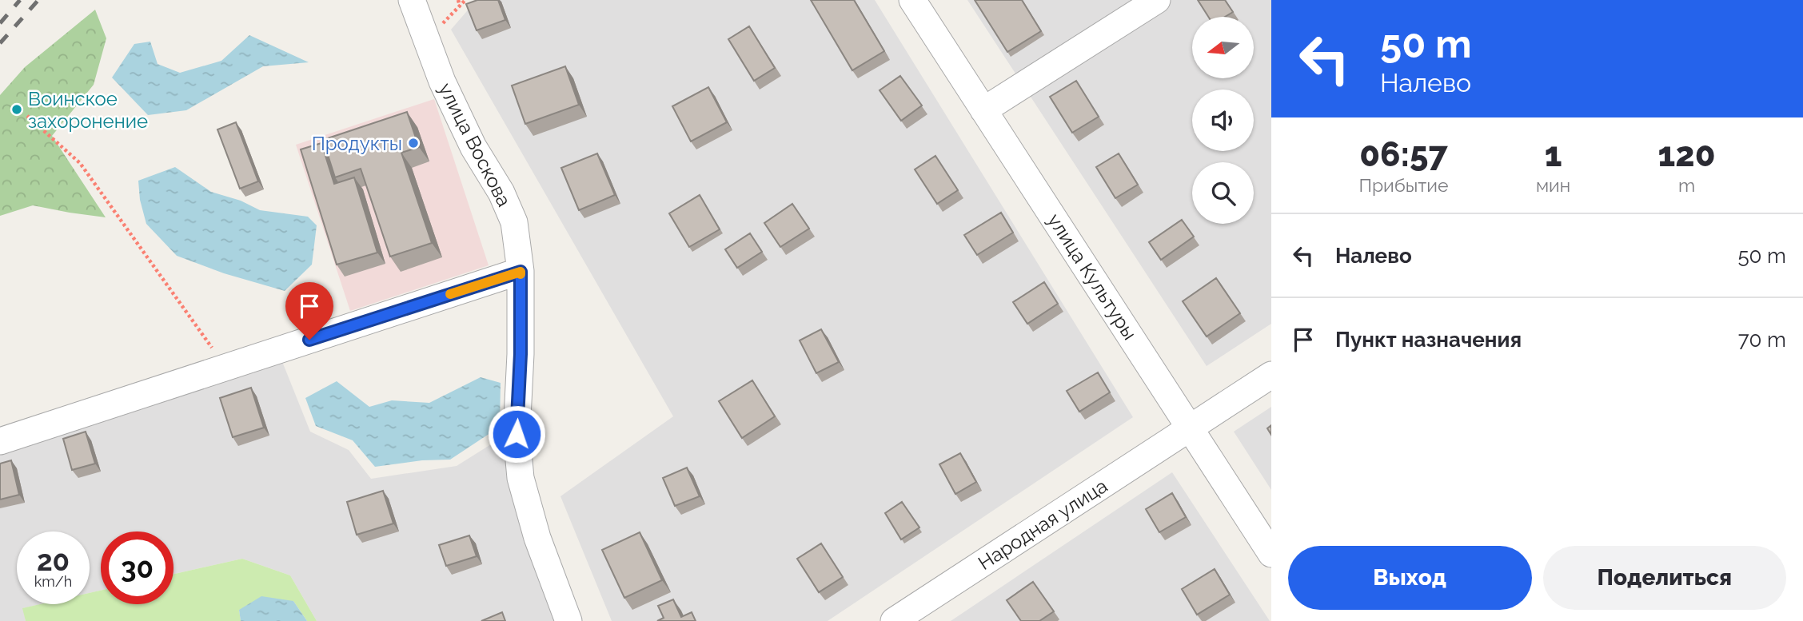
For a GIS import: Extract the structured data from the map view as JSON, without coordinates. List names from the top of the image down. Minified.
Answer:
{"streets":{"street":["улица Воскова","улица Культуры","Народная улица"]},"crossings":[["улица Культуры","Народная улица"]],"places":["Воинское захоронение","Продукты"],"north":"left","page":{"turn":["50 m","Налево"],"eta":["06:57","Прибытие","1","мин","120","m"],"list":[{"name":"Налево","value":"50 m"},{"name":"Пункт назначения","value":"70 m"}],"speed":"20 km/h","limit":"30","buttons":["Выход","Поделиться"]}}
